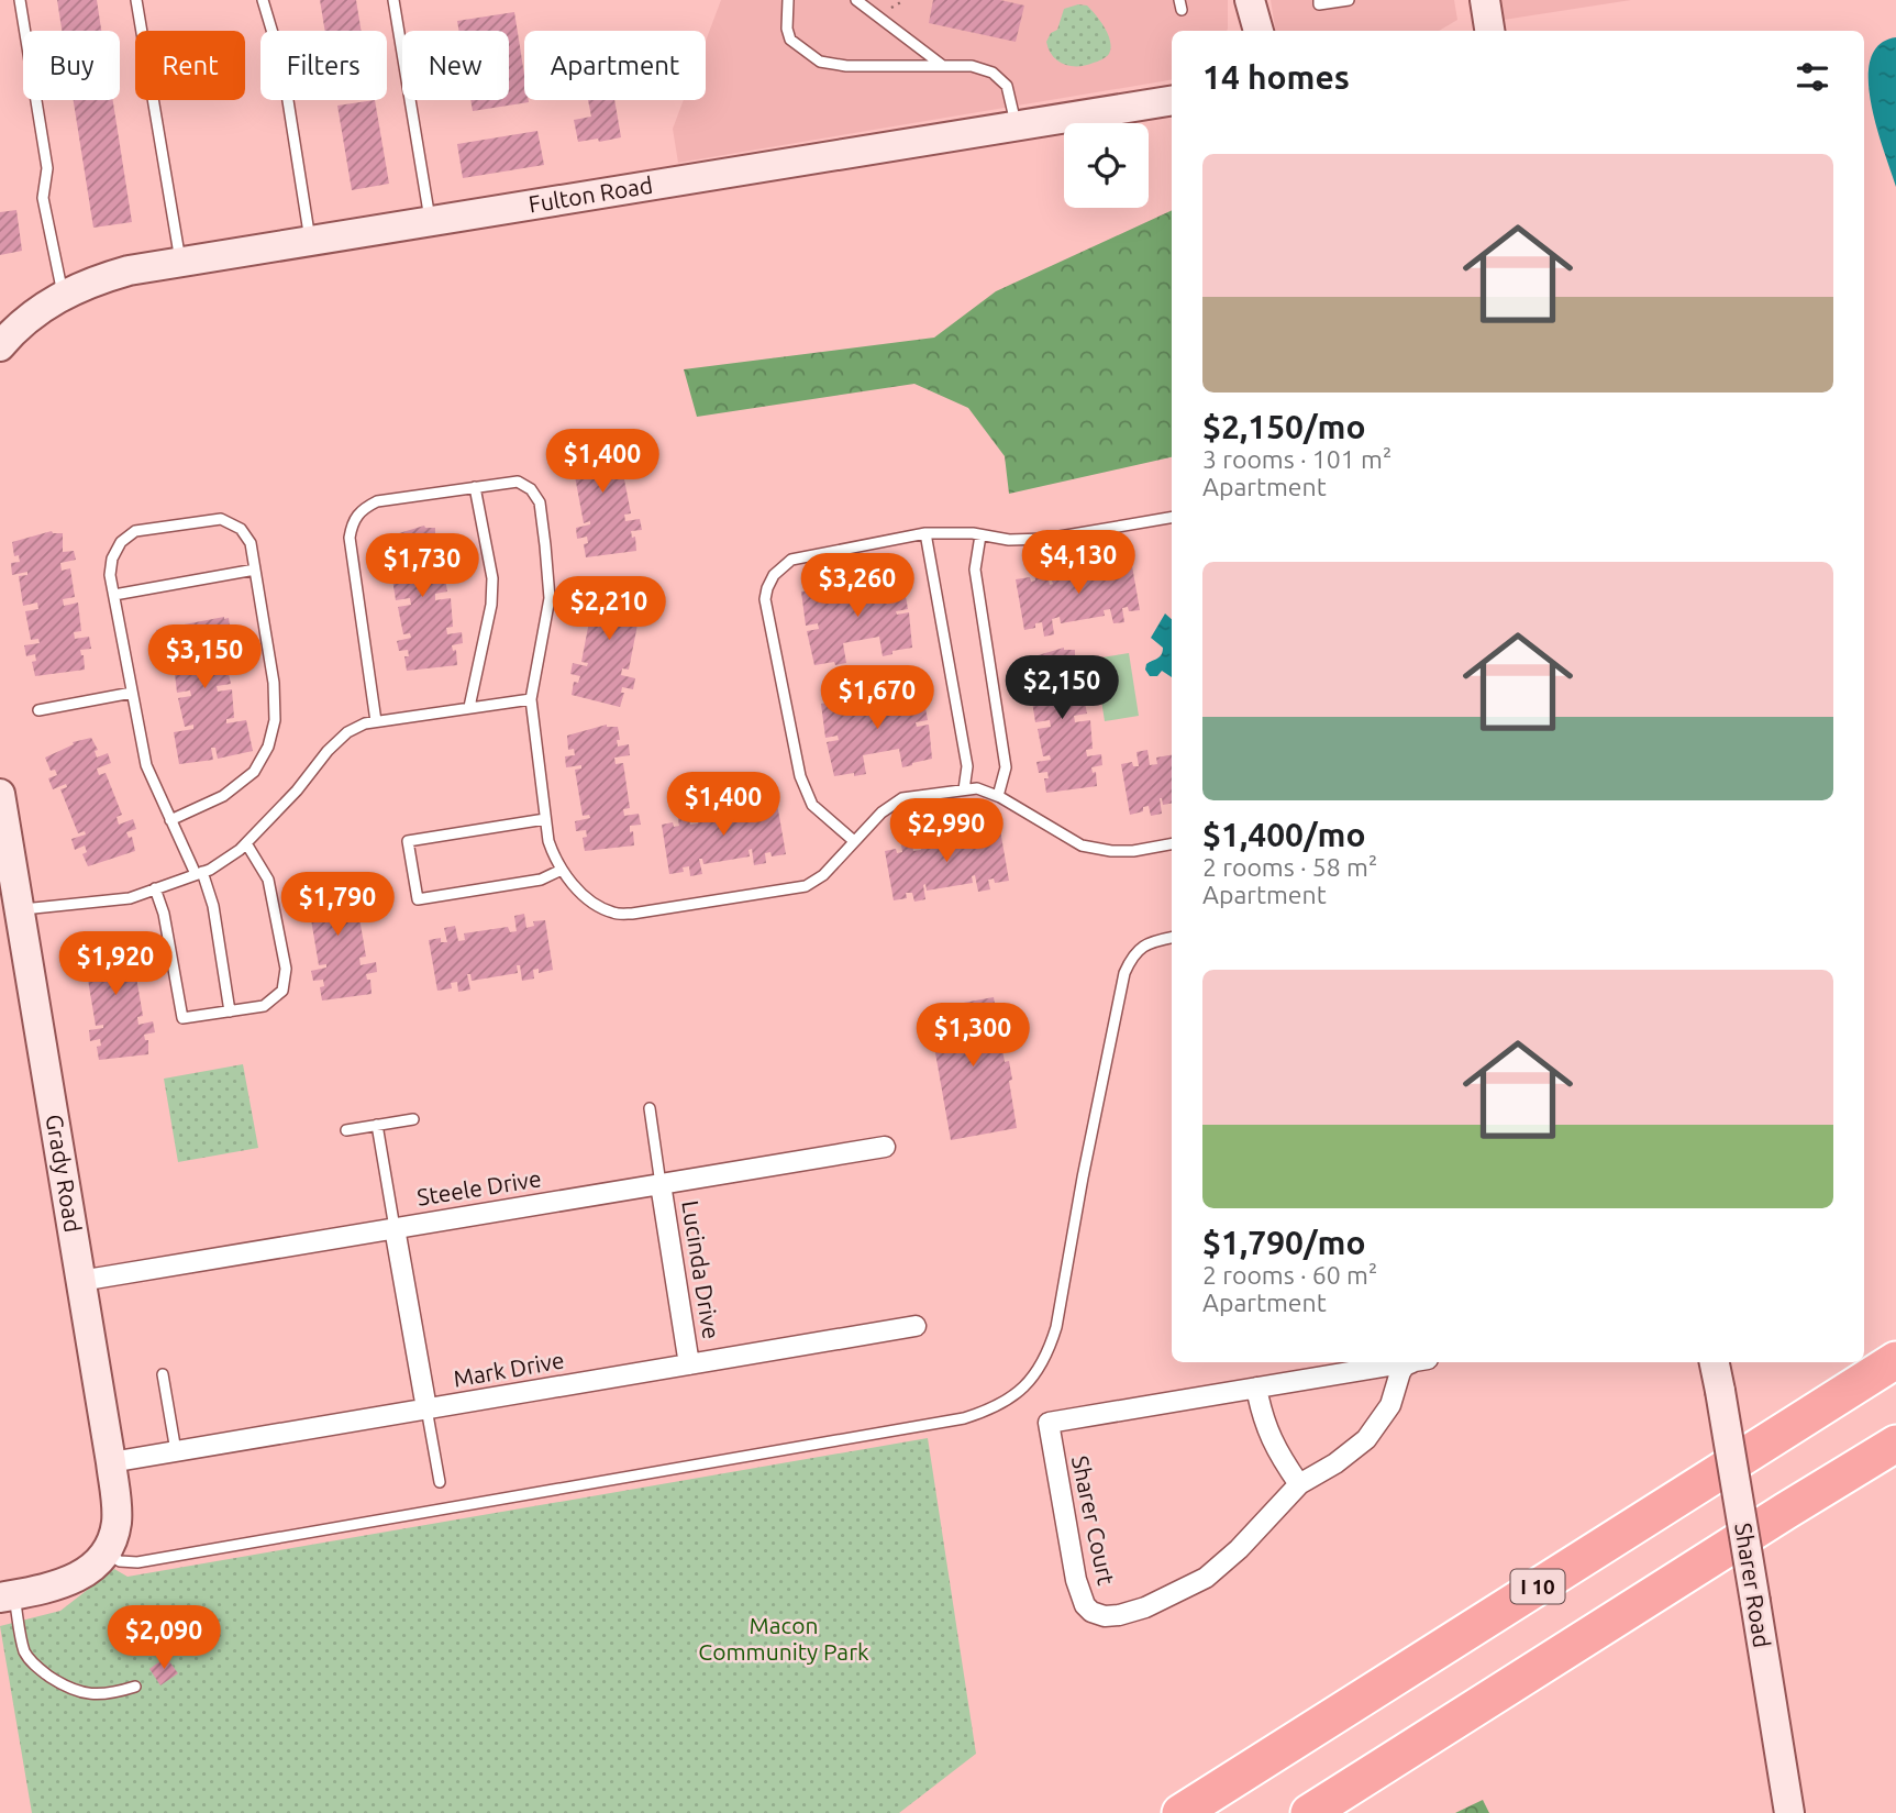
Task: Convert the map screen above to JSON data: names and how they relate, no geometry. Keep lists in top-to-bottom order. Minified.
{"streets":{"highway":["I 10"],"street":["Fulton Road","Grady Road","Steele Drive","Lucinda Drive","Mark Drive","Sharer Court","Sharer Road"]},"crossings":[["Grady Road","Steele Drive"],["Grady Road","Mark Drive"],["Steele Drive","Lucinda Drive"],["Lucinda Drive","Mark Drive"]],"parks":["Macon Community Park"],"page":{"chip":["Buy","Rent","Filters","New","Apartment"],"heading":"14 homes","list":[{"name":"$2,150/mo","note":"3 rooms · 101 m² · Apartment"},{"name":"$1,400/mo","note":"2 rooms · 58 m² · Apartment"},{"name":"$1,790/mo","note":"2 rooms · 60 m² · Apartment"}],"price":["$1,400","$4,130","$1,730","$3,260","$2,210","$3,150","$2,150","$1,670","$1,400","$2,990","$1,790","$1,920","$1,300","$2,090"]}}
